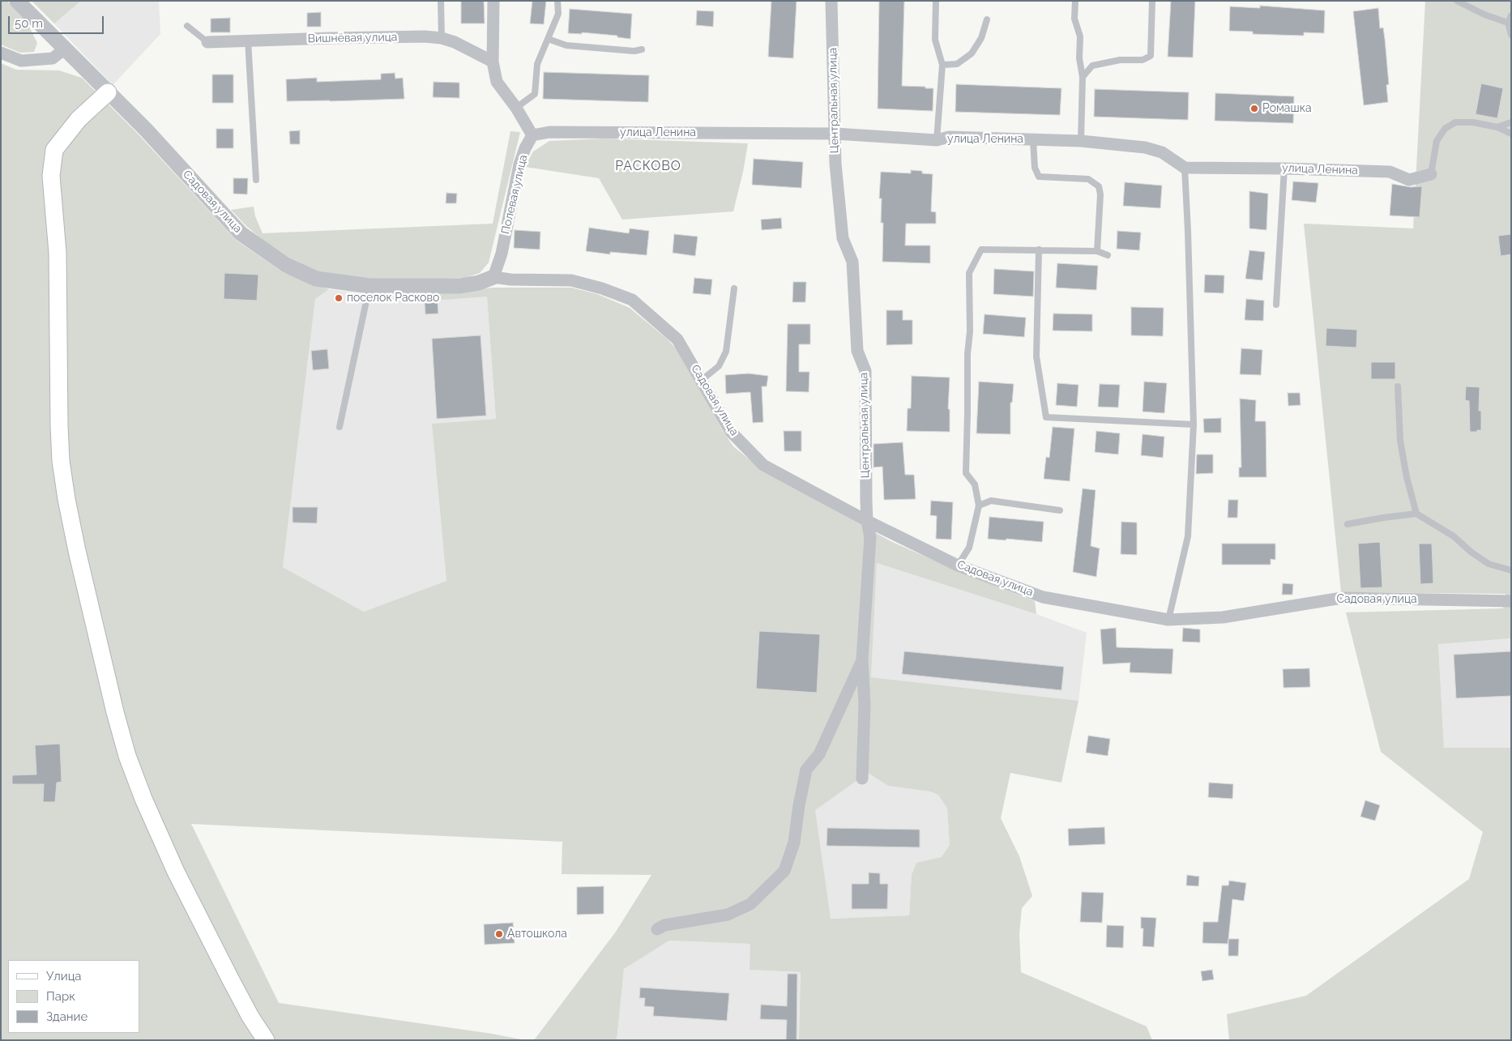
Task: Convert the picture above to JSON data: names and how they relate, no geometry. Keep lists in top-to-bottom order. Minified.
{"streets":{"street":["Вишнёвая улица","Центральная улица","улица Ленина","Полевая улица","Садовая улица"]},"crossings":[["Центральная улица","улица Ленина"],["Центральная улица","Садовая улица"],["улица Ленина","Полевая улица"],["Полевая улица","Садовая улица"]],"districts":["РАСКОВО"],"places":["Ромашка","поселок Расково","Автошкола"],"legend":["Улица","Парк","Здание"],"scale_bar":"50 m"}
